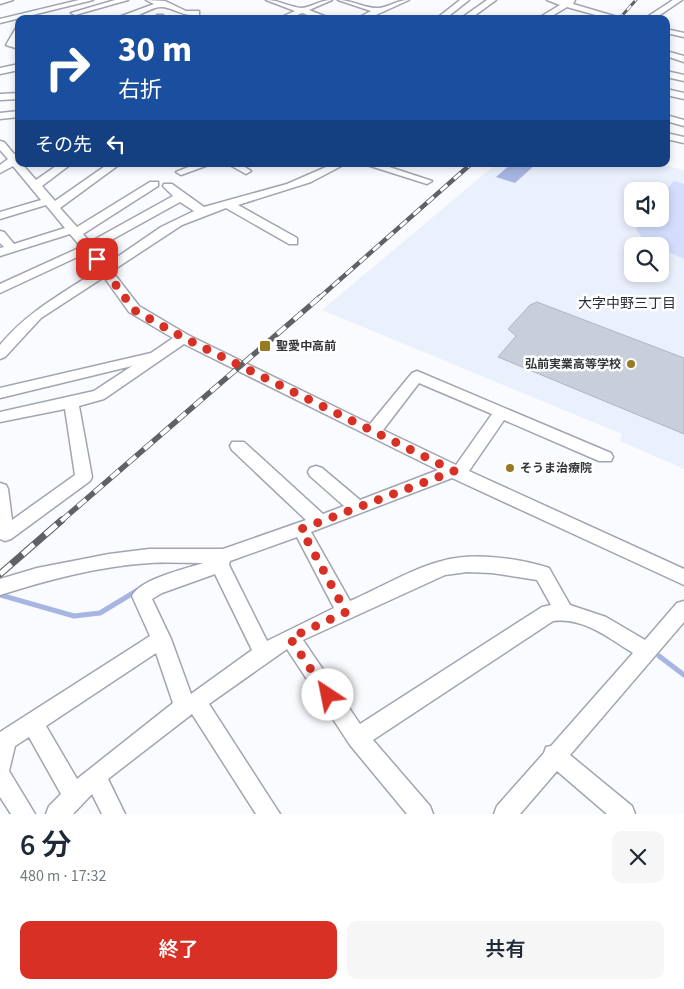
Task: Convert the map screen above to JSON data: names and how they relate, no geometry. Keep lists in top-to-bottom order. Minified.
{"districts":["大字中野三丁目"],"places":{"transit":["聖愛中高前"],"other":["弘前実業高等学校","そうま治療院"]},"page":{"turn":["30 m","右折"],"then":"その先","heading":["6 分","480 m · 17:32"],"buttons":["終了","共有"]}}
